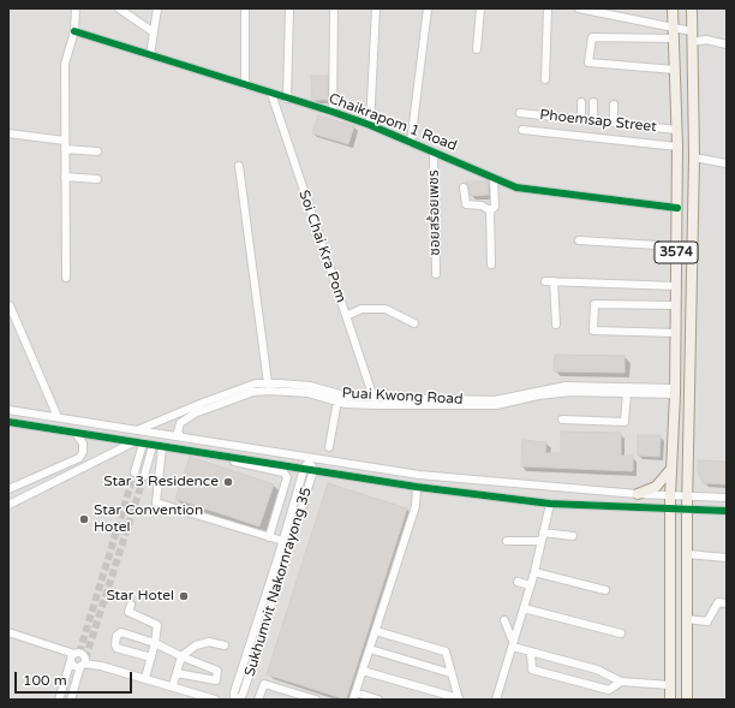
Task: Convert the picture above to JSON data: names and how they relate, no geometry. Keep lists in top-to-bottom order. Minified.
{"streets":{"main road":["3574"],"street":["Phoemsap Street","Chaikrapom 1 Road","ซอยสร้อยเพชร","Soi Chai Kra Pom","Puai Kwong Road","Sukhumvit Nakornrayong 35"]},"crossings":[["Phoemsap Street","3574"],["Chaikrapom 1 Road","ซอยสร้อยเพชร"],["Chaikrapom 1 Road","Soi Chai Kra Pom"],["Chaikrapom 1 Road","3574"],["Soi Chai Kra Pom","Puai Kwong Road"],["3574","Puai Kwong Road"]],"places":["Star 3 Residence","Star Convention Hotel","Star Hotel"],"scale_bar":"100 m"}
